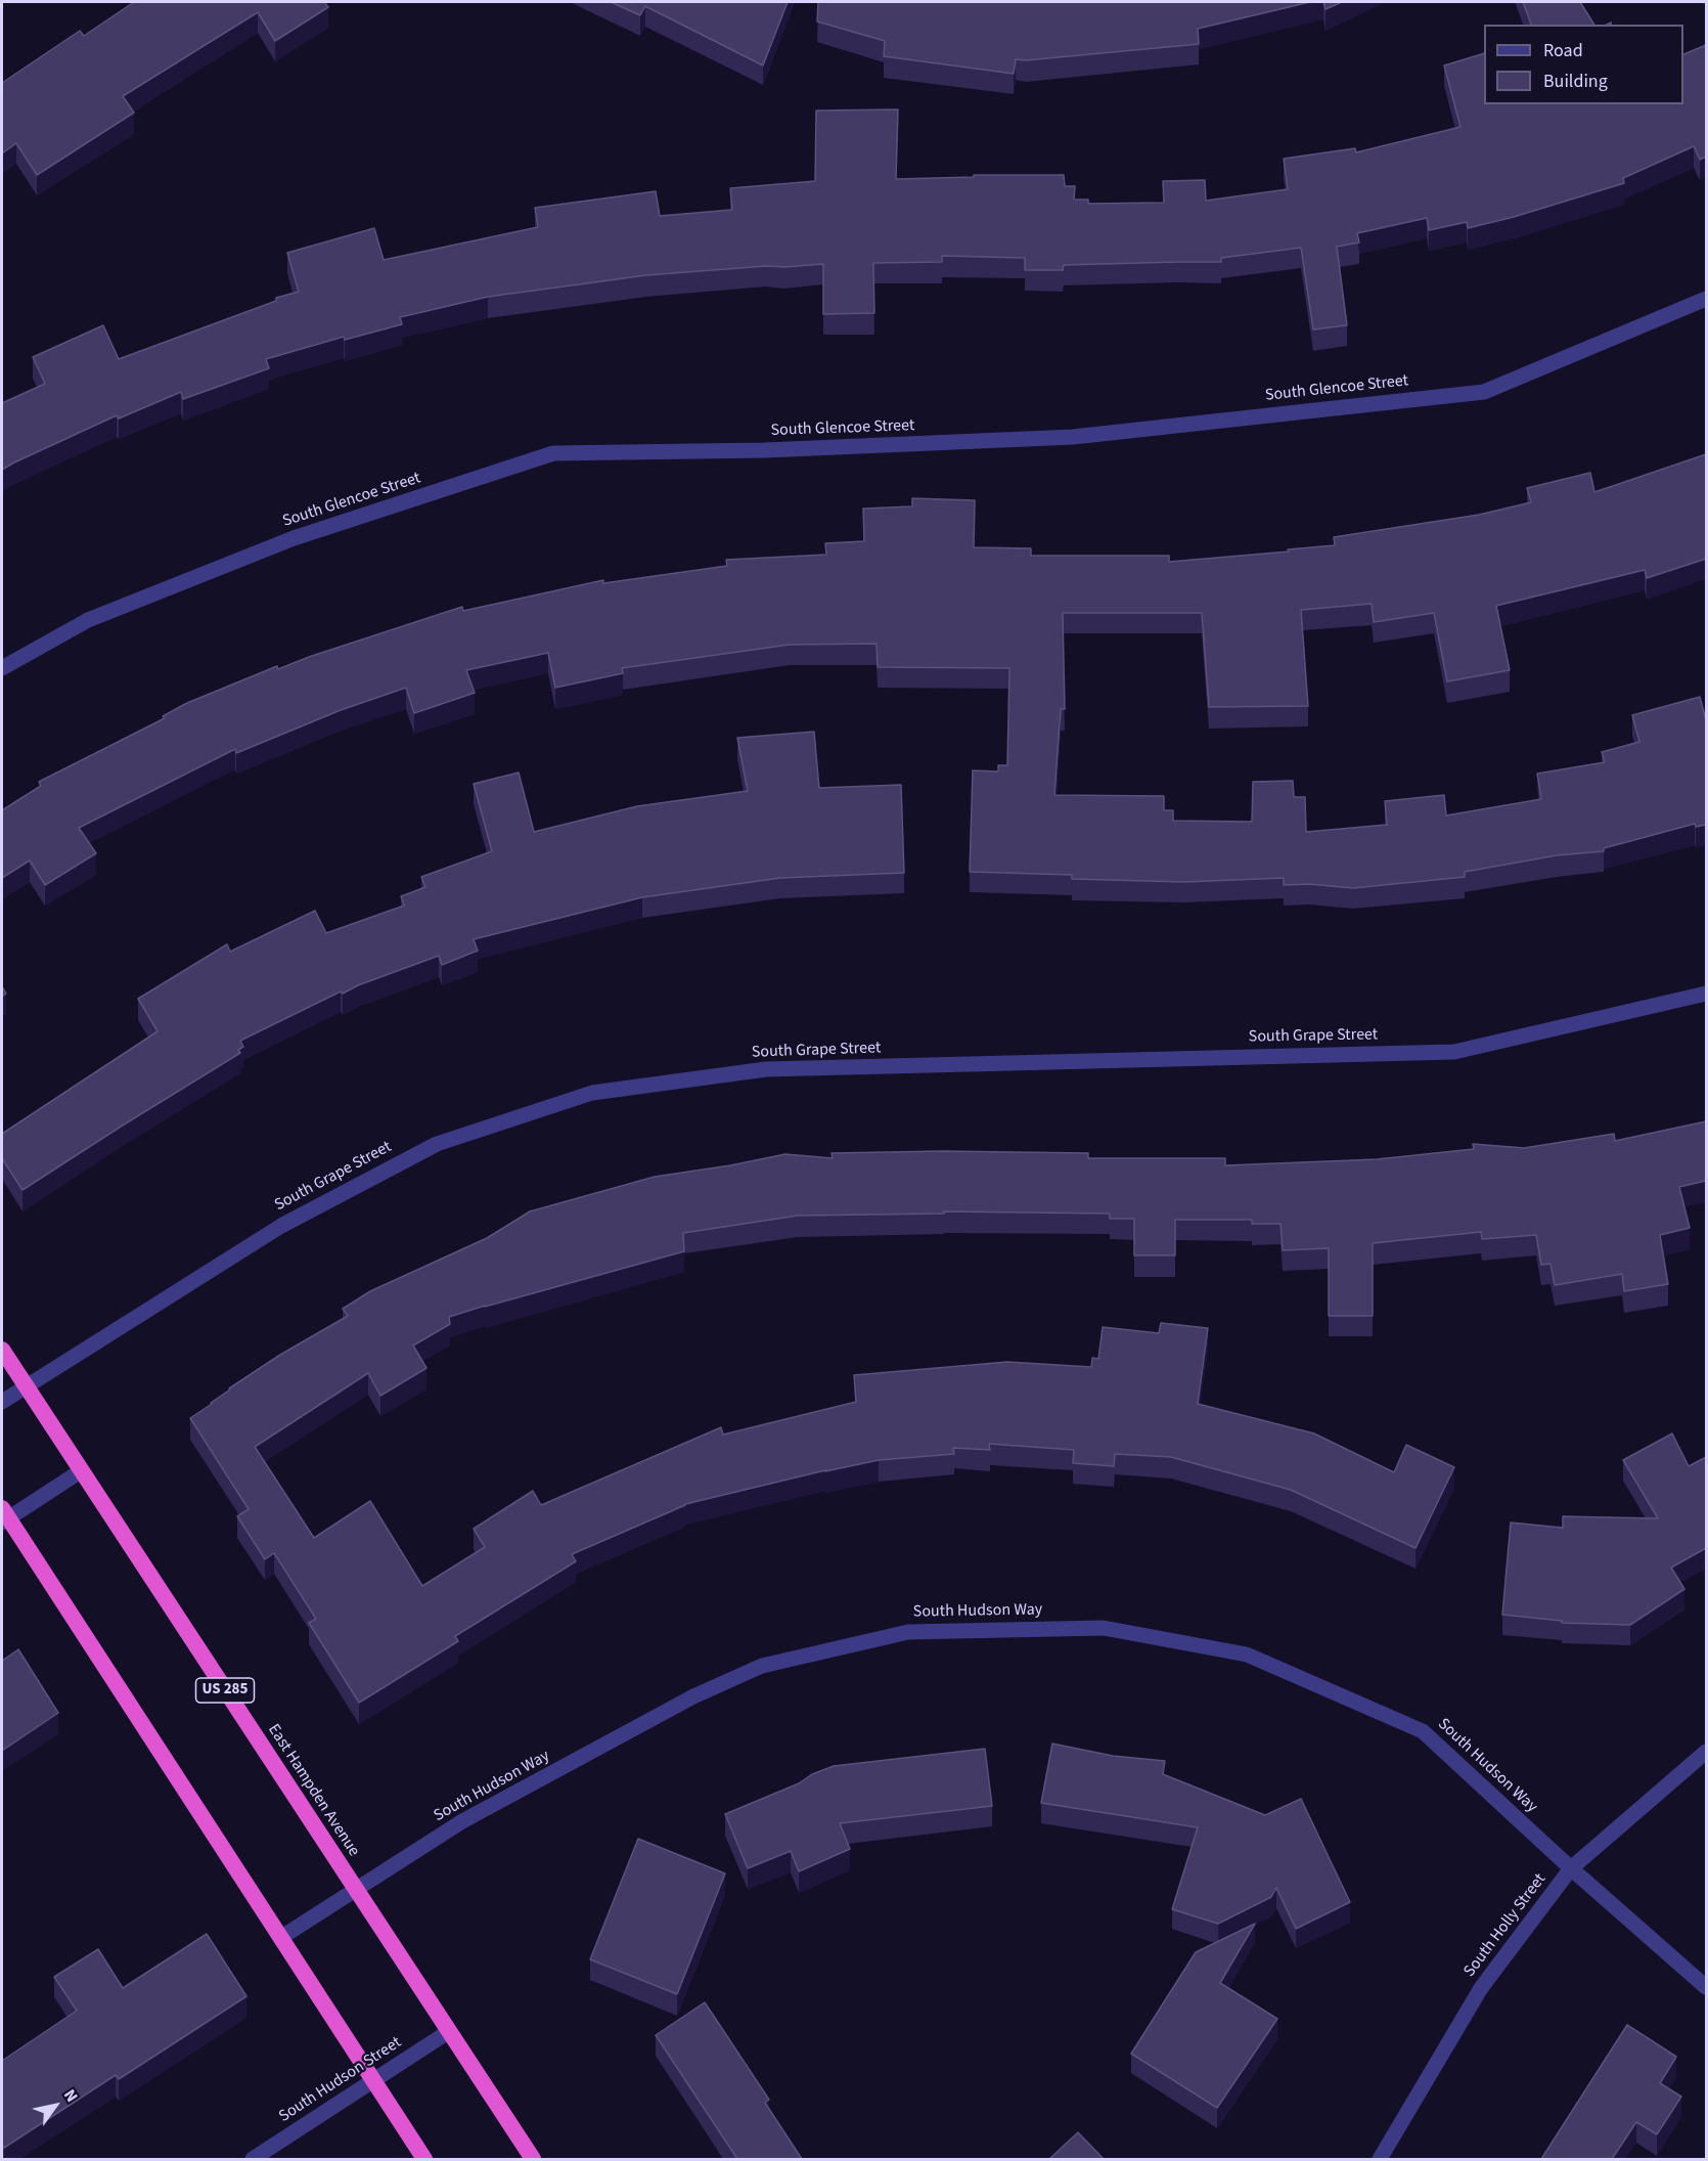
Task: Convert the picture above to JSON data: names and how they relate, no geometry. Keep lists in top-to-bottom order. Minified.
{"streets":{"highway":["US 285","East Hampden Avenue"],"street":["South Glencoe Street","South Grape Street","South Hudson Way","South Holly Street","South Hudson Street"]},"crossings":[["South Grape Street","East Hampden Avenue"],["South Hudson Way","East Hampden Avenue"],["South Hudson Way","South Holly Street"],["East Hampden Avenue","South Hudson Street"]],"legend":["Road","Building"],"north":"top right"}
